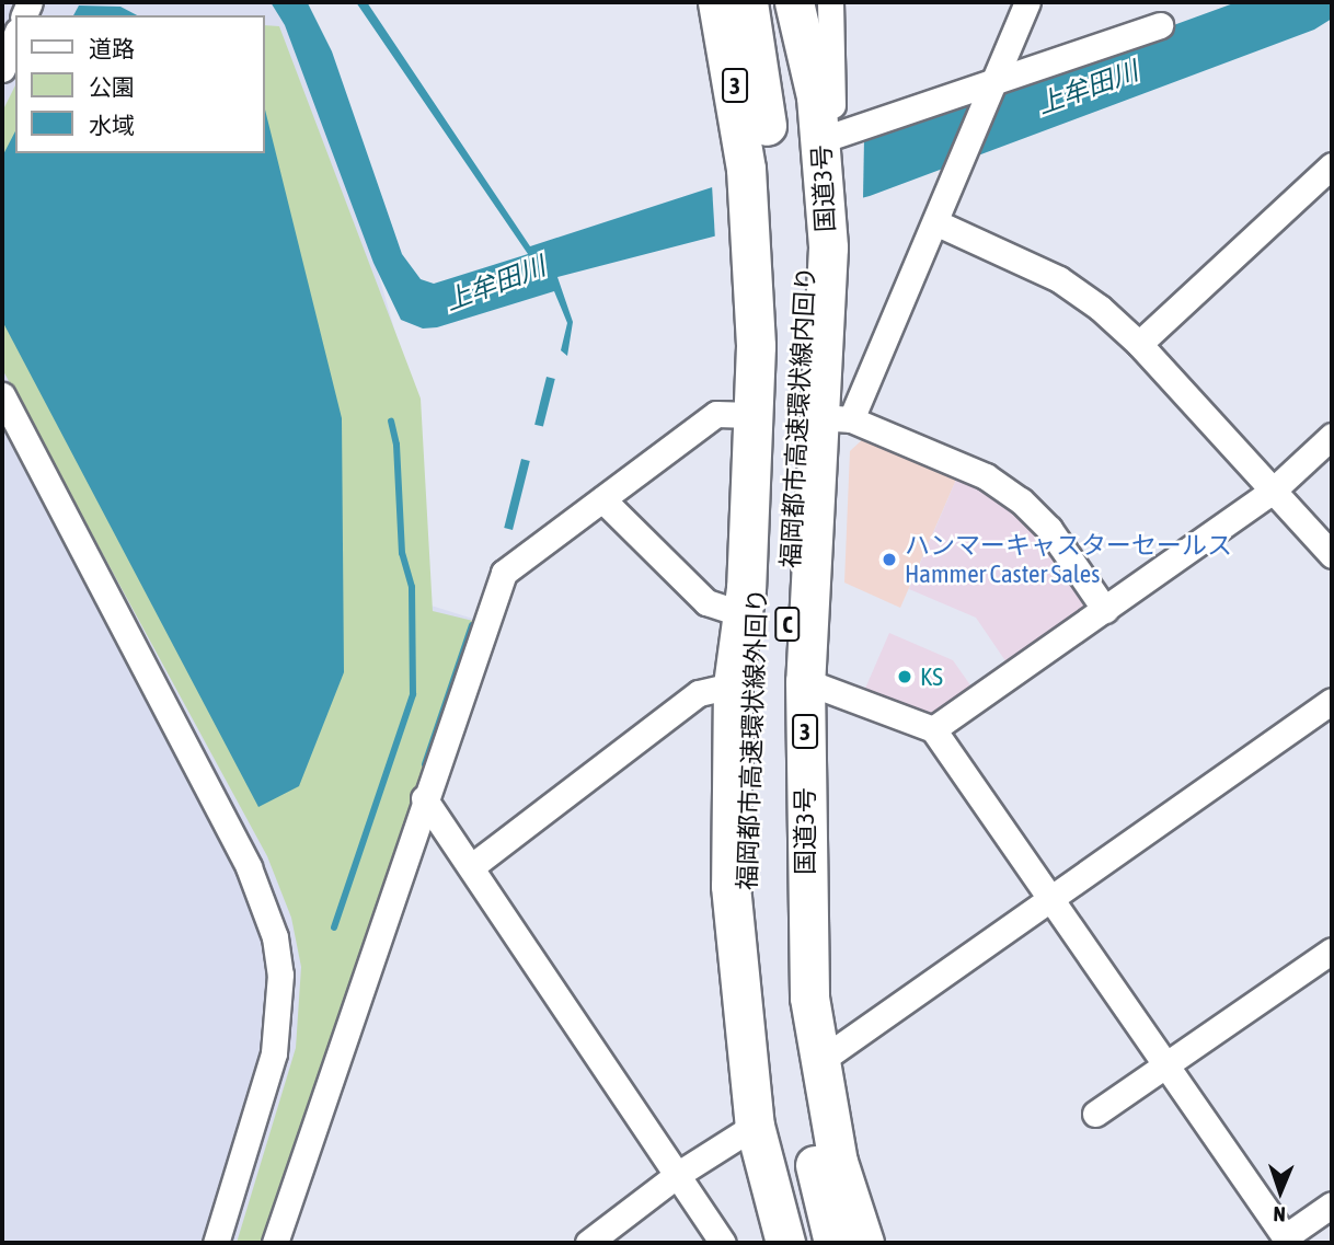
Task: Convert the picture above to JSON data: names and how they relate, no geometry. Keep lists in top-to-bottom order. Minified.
{"streets":{"highway":["3","国道3号","福岡都市高速環状線内回り","C","福岡都市高速環状線外回り"]},"water":["上牟田川"],"places":["ハンマーキャスターセールス Hammer Caster Sales","KS"],"legend":["道路","公園","水域"],"north":"bottom"}
